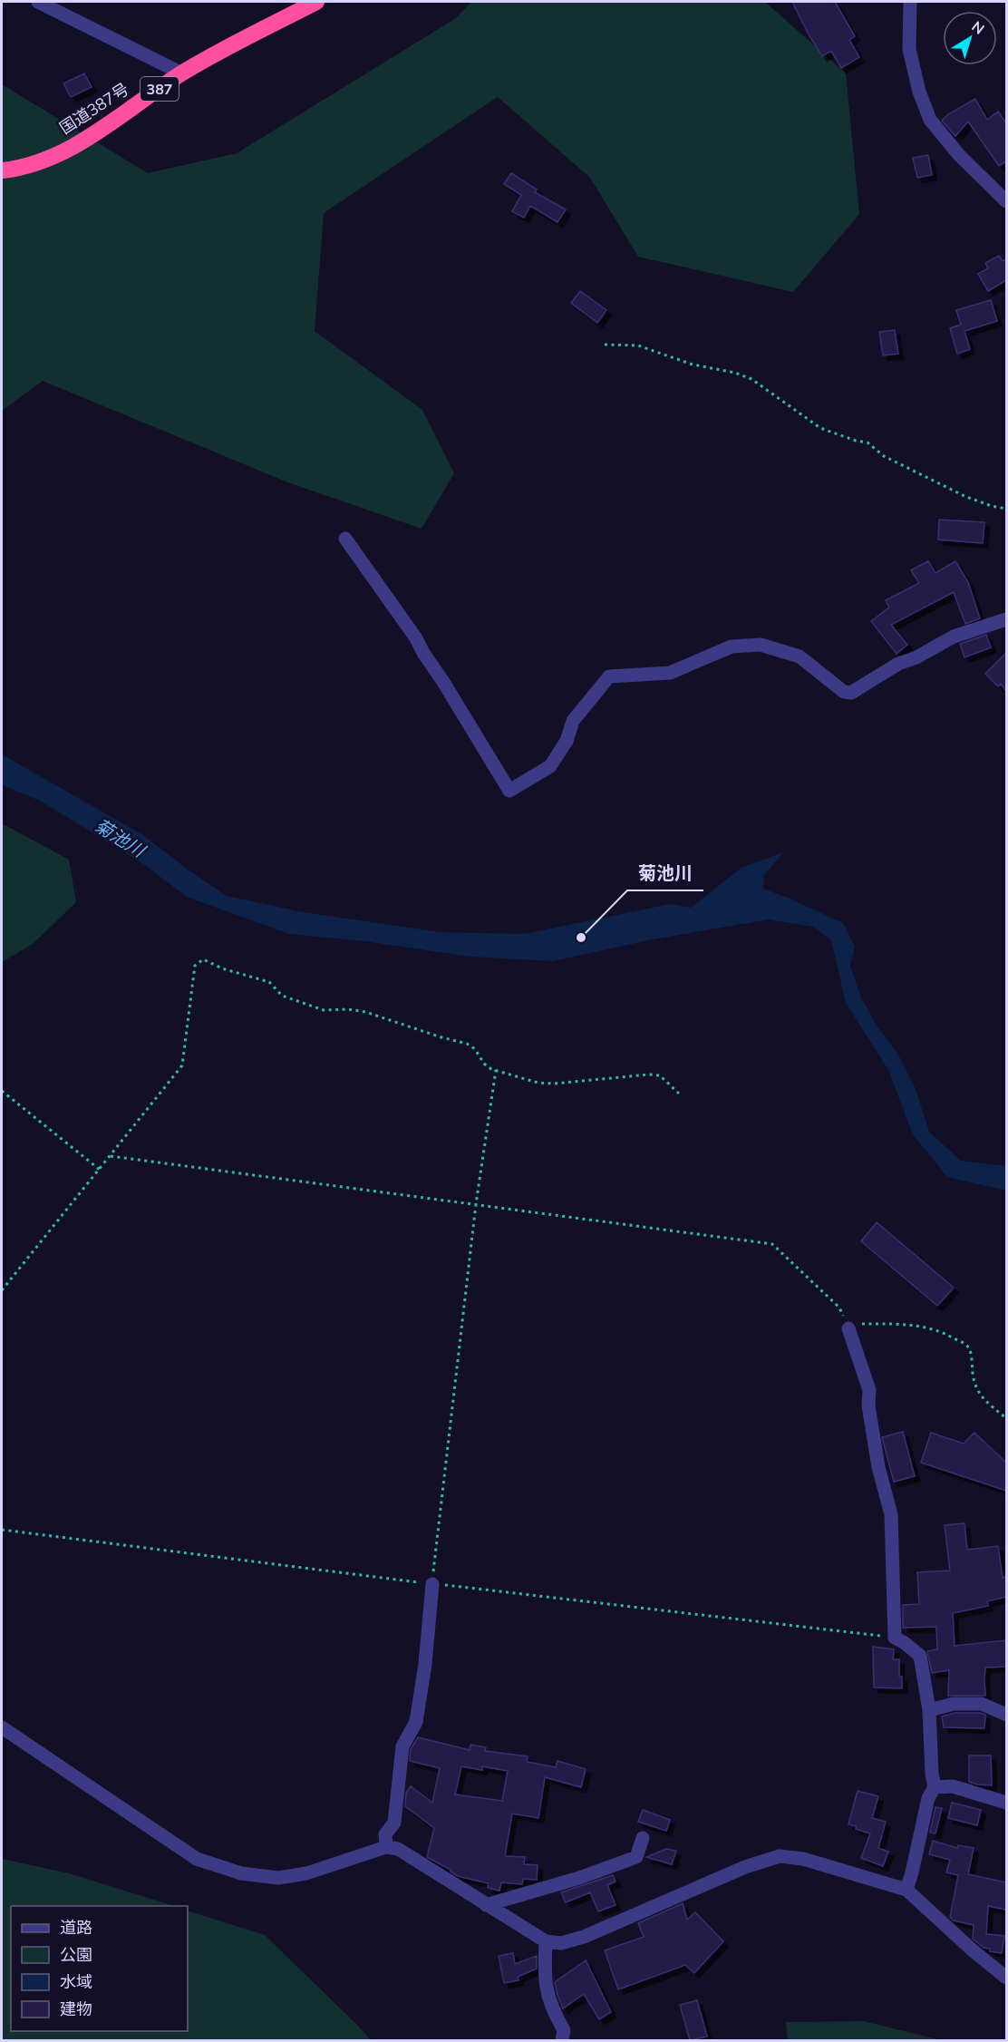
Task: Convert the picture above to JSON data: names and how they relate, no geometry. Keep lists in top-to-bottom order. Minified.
{"streets":{"highway":["387","国道387号"]},"water":["菊池川"],"places":["菊池川"],"legend":["道路","公園","水域","建物"],"north":"top right"}
